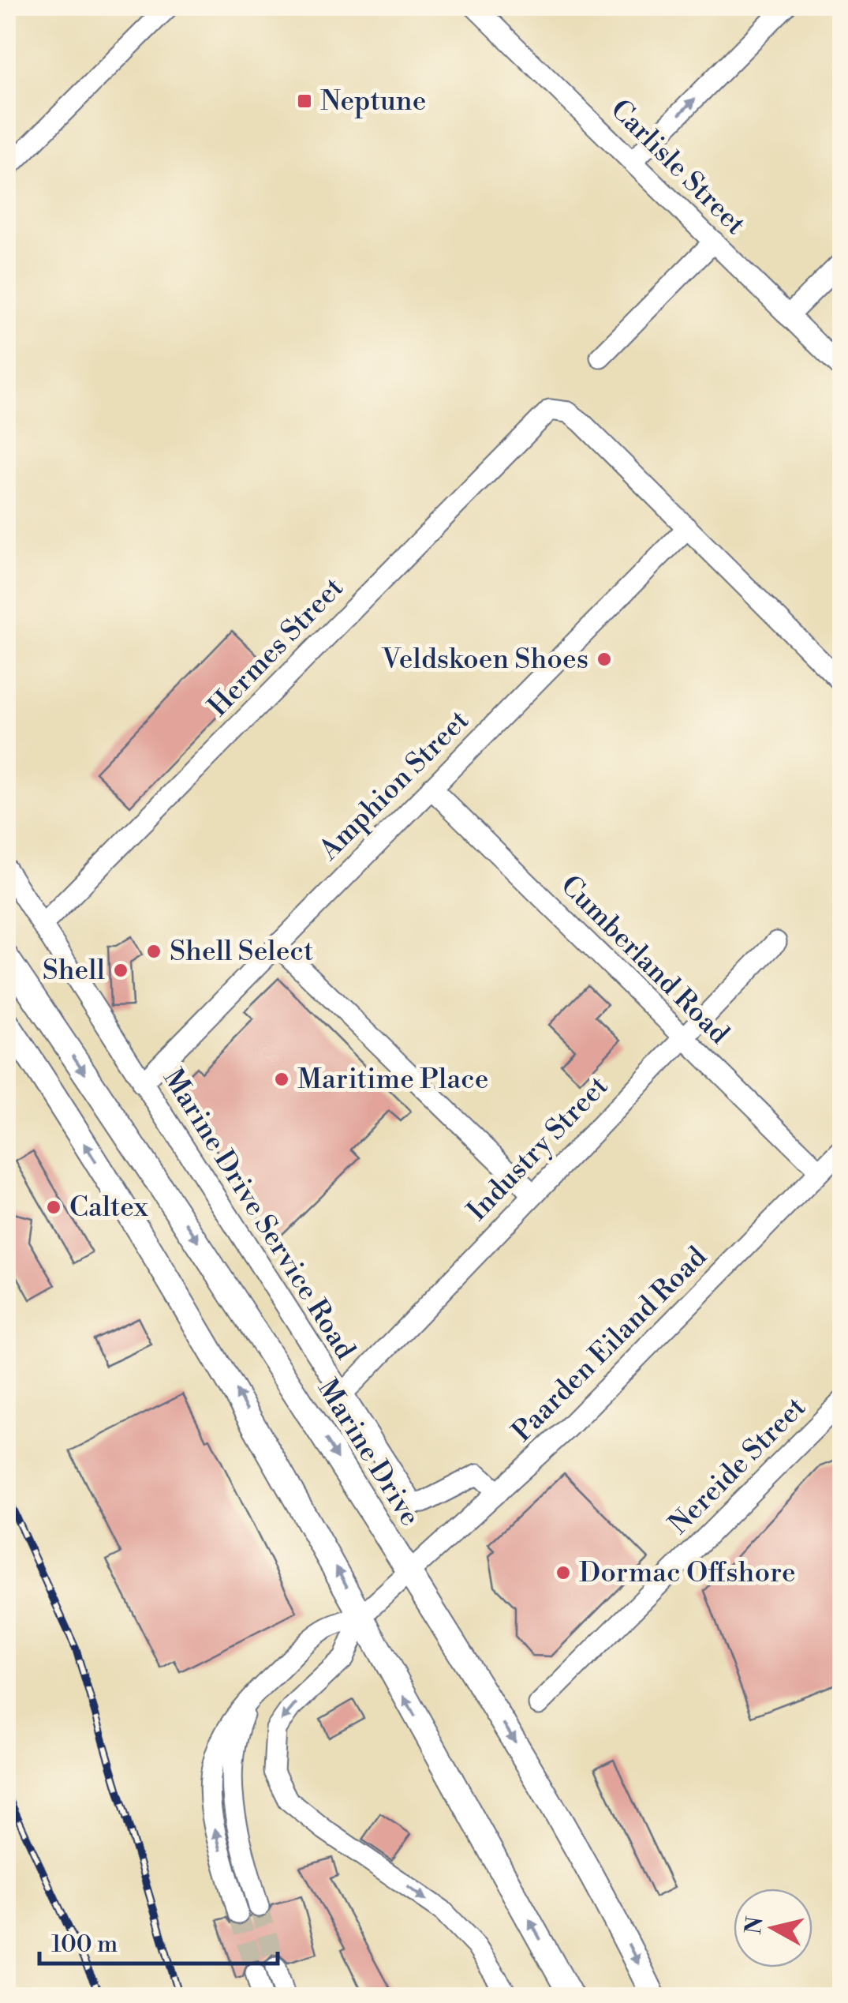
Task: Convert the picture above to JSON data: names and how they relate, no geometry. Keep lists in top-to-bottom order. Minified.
{"streets":{"main road":["Marine Drive"],"street":["Carlisle Street","Hermes Street","Amphion Street","Cumberland Road","Industry Street","Marine Drive Service Road","Paarden Eiland Road","Nereide Street"]},"crossings":[["Hermes Street","Amphion Street"],["Hermes Street","Marine Drive Service Road"],["Amphion Street","Cumberland Road"],["Amphion Street","Marine Drive Service Road"],["Cumberland Road","Industry Street"],["Cumberland Road","Paarden Eiland Road"],["Industry Street","Marine Drive Service Road"],["Marine Drive Service Road","Paarden Eiland Road"],["Paarden Eiland Road","Marine Drive"]],"places":{"transit":["Neptune"],"other":["Veldskoen Shoes","Shell Select","Shell","Maritime Place","Caltex","Dormac Offshore"]},"scale_bar":"100 m","north":"left"}
